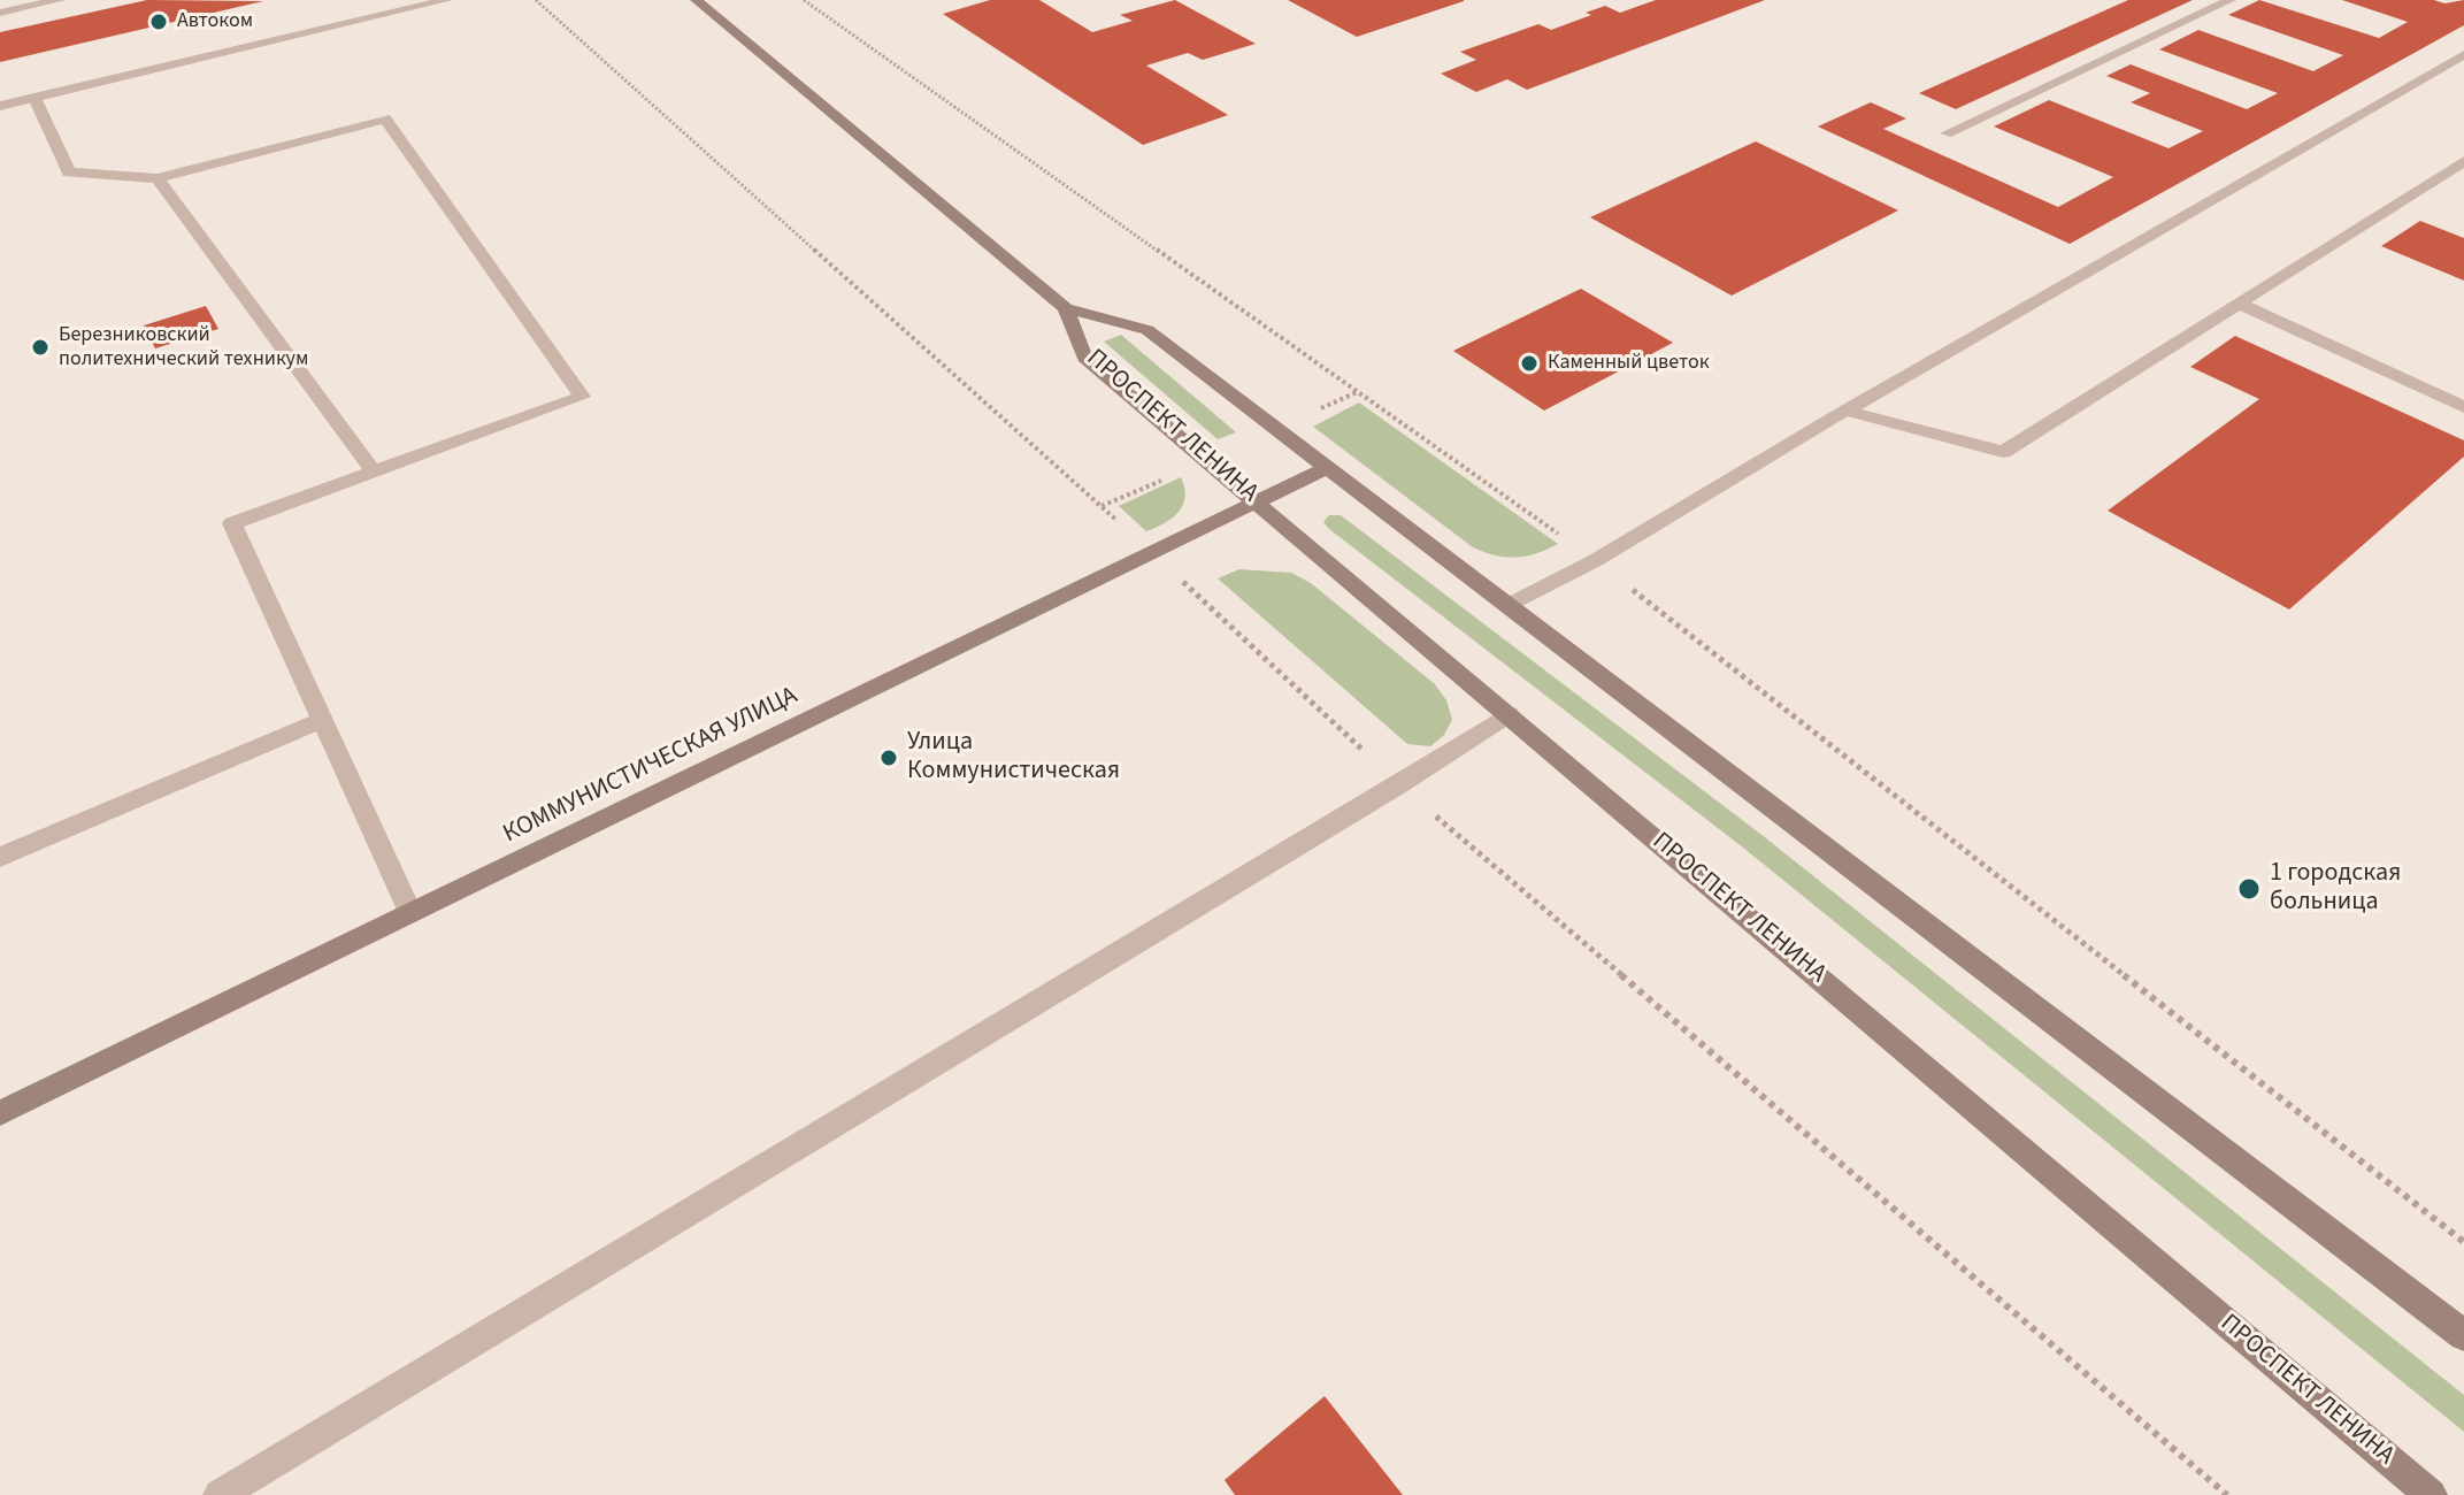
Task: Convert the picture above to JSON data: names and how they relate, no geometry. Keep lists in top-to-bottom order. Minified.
{"streets":{"main road":["ПРОСПЕКТ ЛЕНИНА","КОММУНИСТИЧЕСКАЯ УЛИЦА"]},"crossings":[["ПРОСПЕКТ ЛЕНИНА","КОММУНИСТИЧЕСКАЯ УЛИЦА"]],"places":["Автоком","Березниковский политехнический техникум","Каменный цветок","Улица Коммунистическая","1 городская больница"]}
